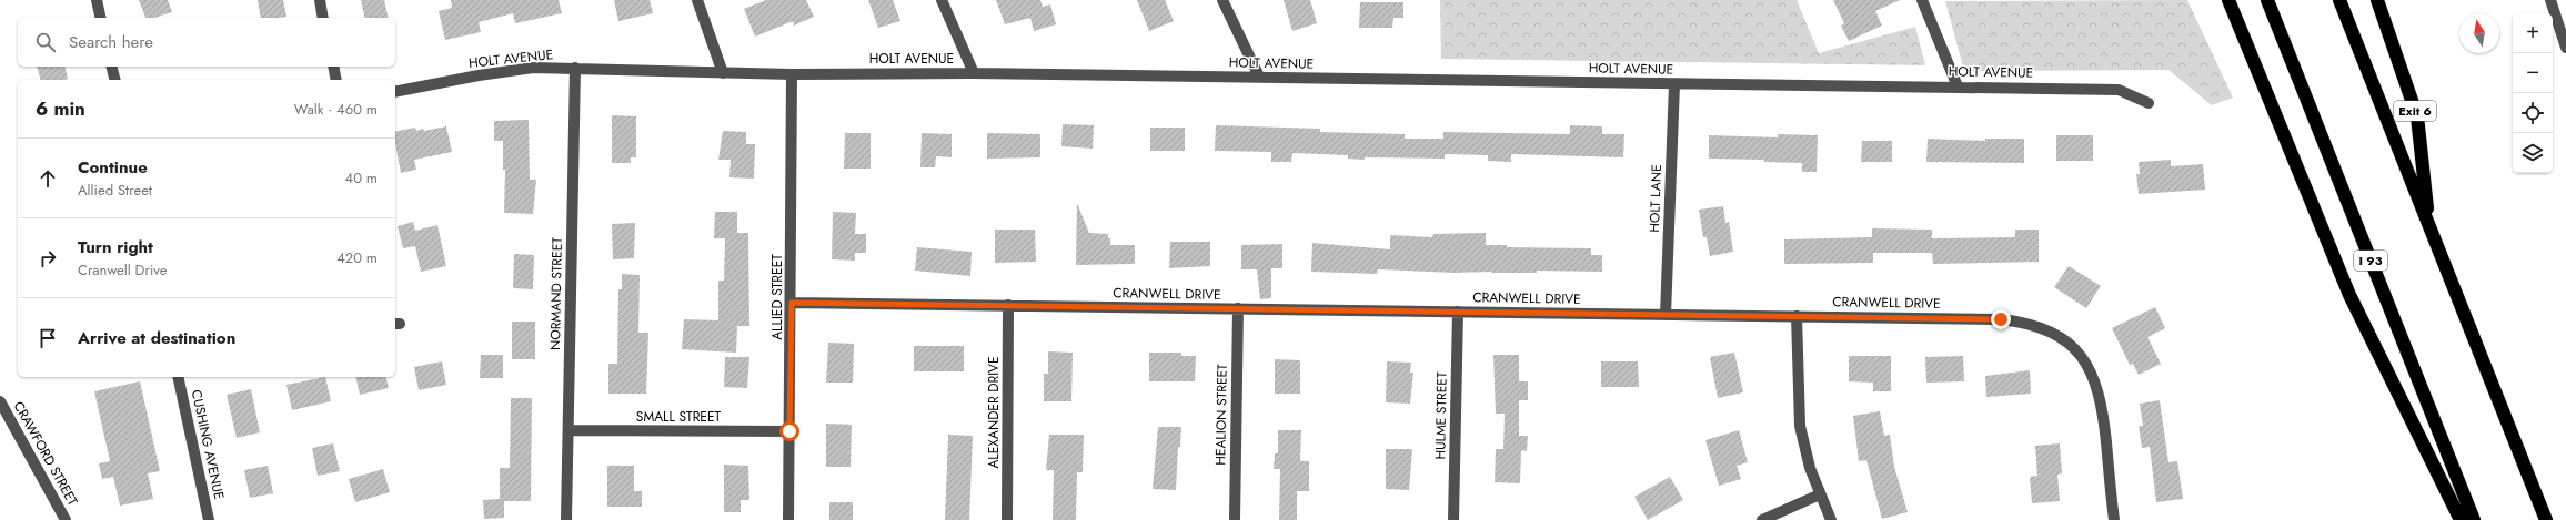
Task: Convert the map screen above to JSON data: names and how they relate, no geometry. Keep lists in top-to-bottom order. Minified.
{"streets":{"highway":["Exit 6","I 93"],"street":["HOLT AVENUE","HOLT LANE","NORMAND STREET","CRANWELL DRIVE","ALLIED STREET","ALEXANDER DRIVE","HEALION STREET","HULME STREET","SMALL STREET","CUSHING AVENUE","CRAWFORD STREET"]},"crossings":[["HOLT AVENUE","HOLT LANE"],["HOLT AVENUE","NORMAND STREET"],["HOLT AVENUE","ALLIED STREET"],["HOLT LANE","CRANWELL DRIVE"],["NORMAND STREET","SMALL STREET"],["CRANWELL DRIVE","ALLIED STREET"],["CRANWELL DRIVE","ALEXANDER DRIVE"],["CRANWELL DRIVE","HEALION STREET"],["CRANWELL DRIVE","HULME STREET"],["ALLIED STREET","SMALL STREET"]],"north":"top","page":{"map_buttons":["+","−"],"search":"Search here","heading":["6 min","Walk · 460 m"],"list":[["Continue","Allied Street","40 m"],["Turn right","Cranwell Drive","420 m"],"Arrive at destination"]}}
